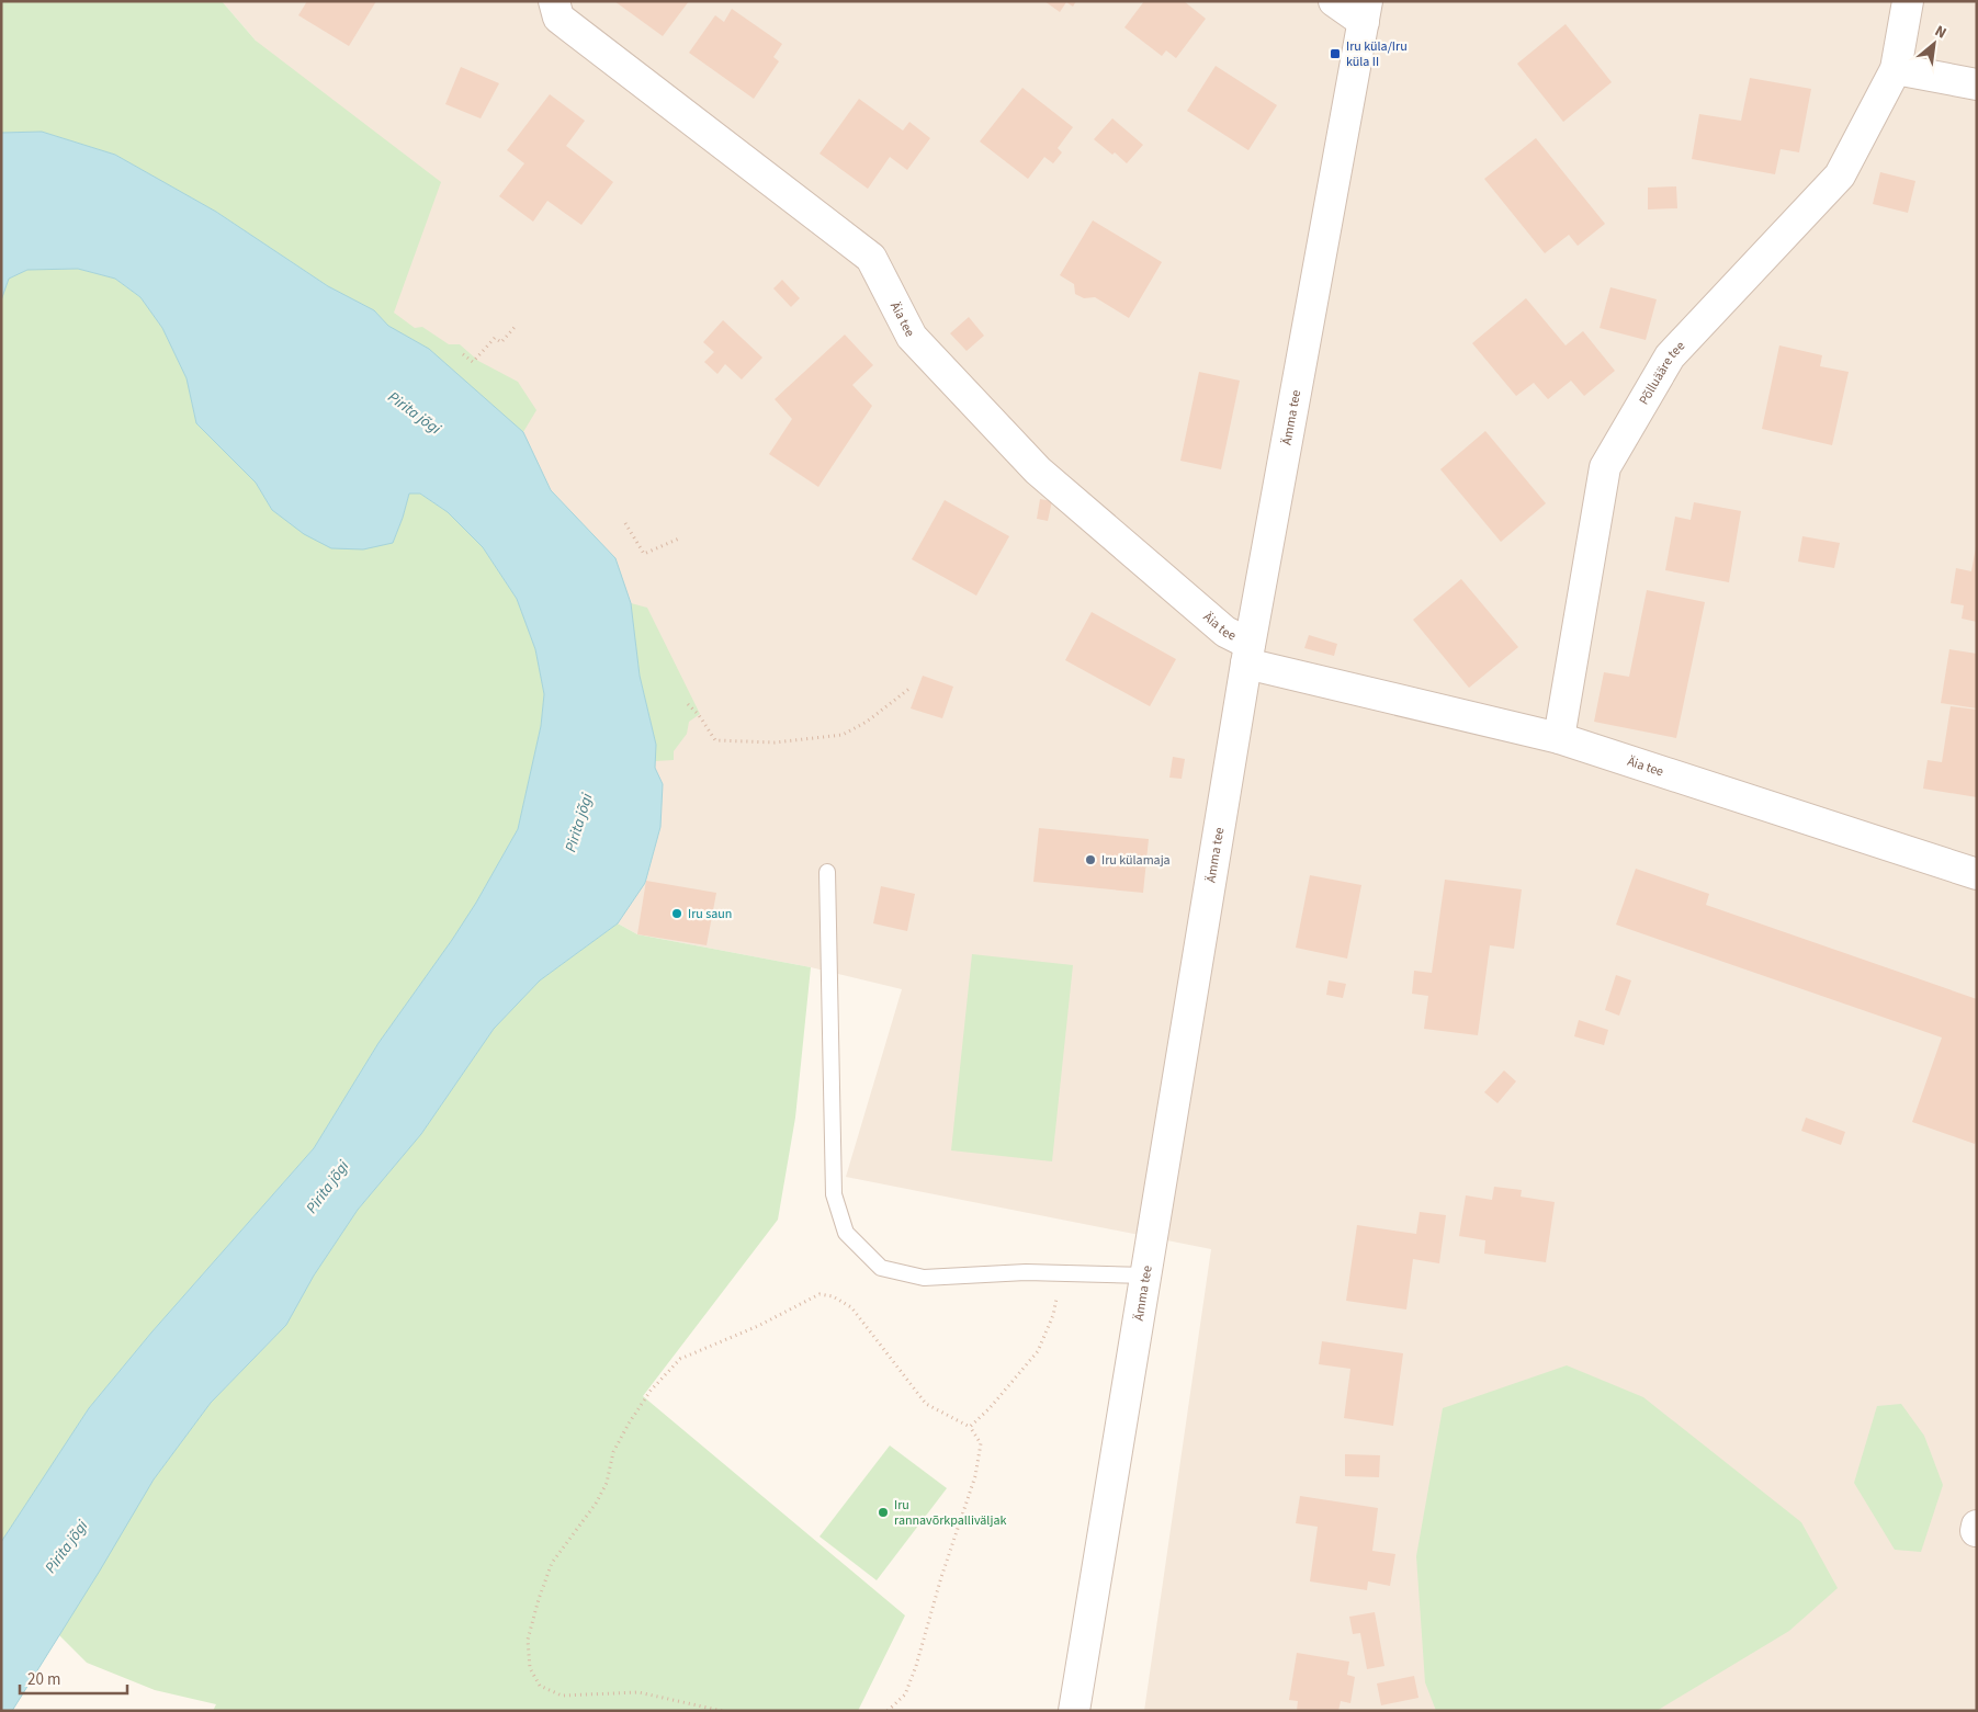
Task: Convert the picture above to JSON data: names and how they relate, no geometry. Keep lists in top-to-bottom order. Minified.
{"streets":{"street":["Äia tee","Põlluääre tee","Ämma tee"]},"crossings":[["Äia tee","Põlluääre tee"],["Äia tee","Ämma tee"]],"water":["Pirita jõgi"],"places":{"transit":["Iru küla/Iru küla II"],"other":["Iru külamaja","Iru saun","Iru rannavõrkpalliväljak"]},"scale_bar":"20 m","north":"top right"}
